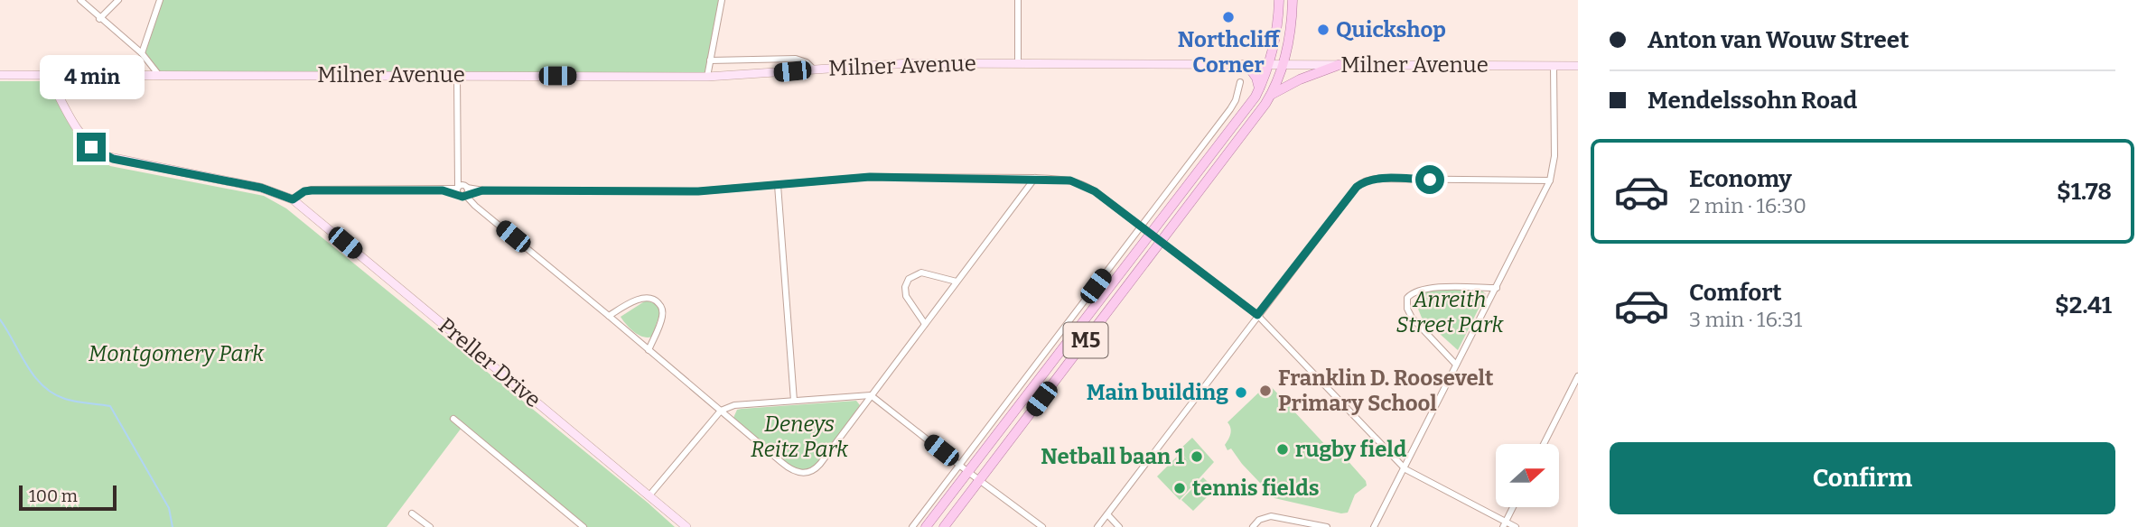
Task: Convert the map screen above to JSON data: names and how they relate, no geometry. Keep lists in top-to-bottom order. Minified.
{"streets":{"main road":["Milner Avenue","M5","Preller Drive"]},"crossings":[["Milner Avenue","M5"],["Milner Avenue","Preller Drive"]],"parks":["Anreith Street Park","Montgomery Park","Deneys Reitz Park"],"places":["Northcliff Corner","Quickshop","Franklin D. Roosevelt Primary School","Main building","rugby field","Netball baan 1","tennis fields"],"scale_bar":"100 m","north":"right","page":{"banner":["Anton van Wouw Street","Mendelssohn Road"],"bubble":"4 min","list":[{"name":"Economy","note":"2 min · 16:30","value":"$1.78"},{"name":"Comfort","note":"3 min · 16:31","value":"$2.41"}],"buttons":"Confirm","scale":"100 m"}}
